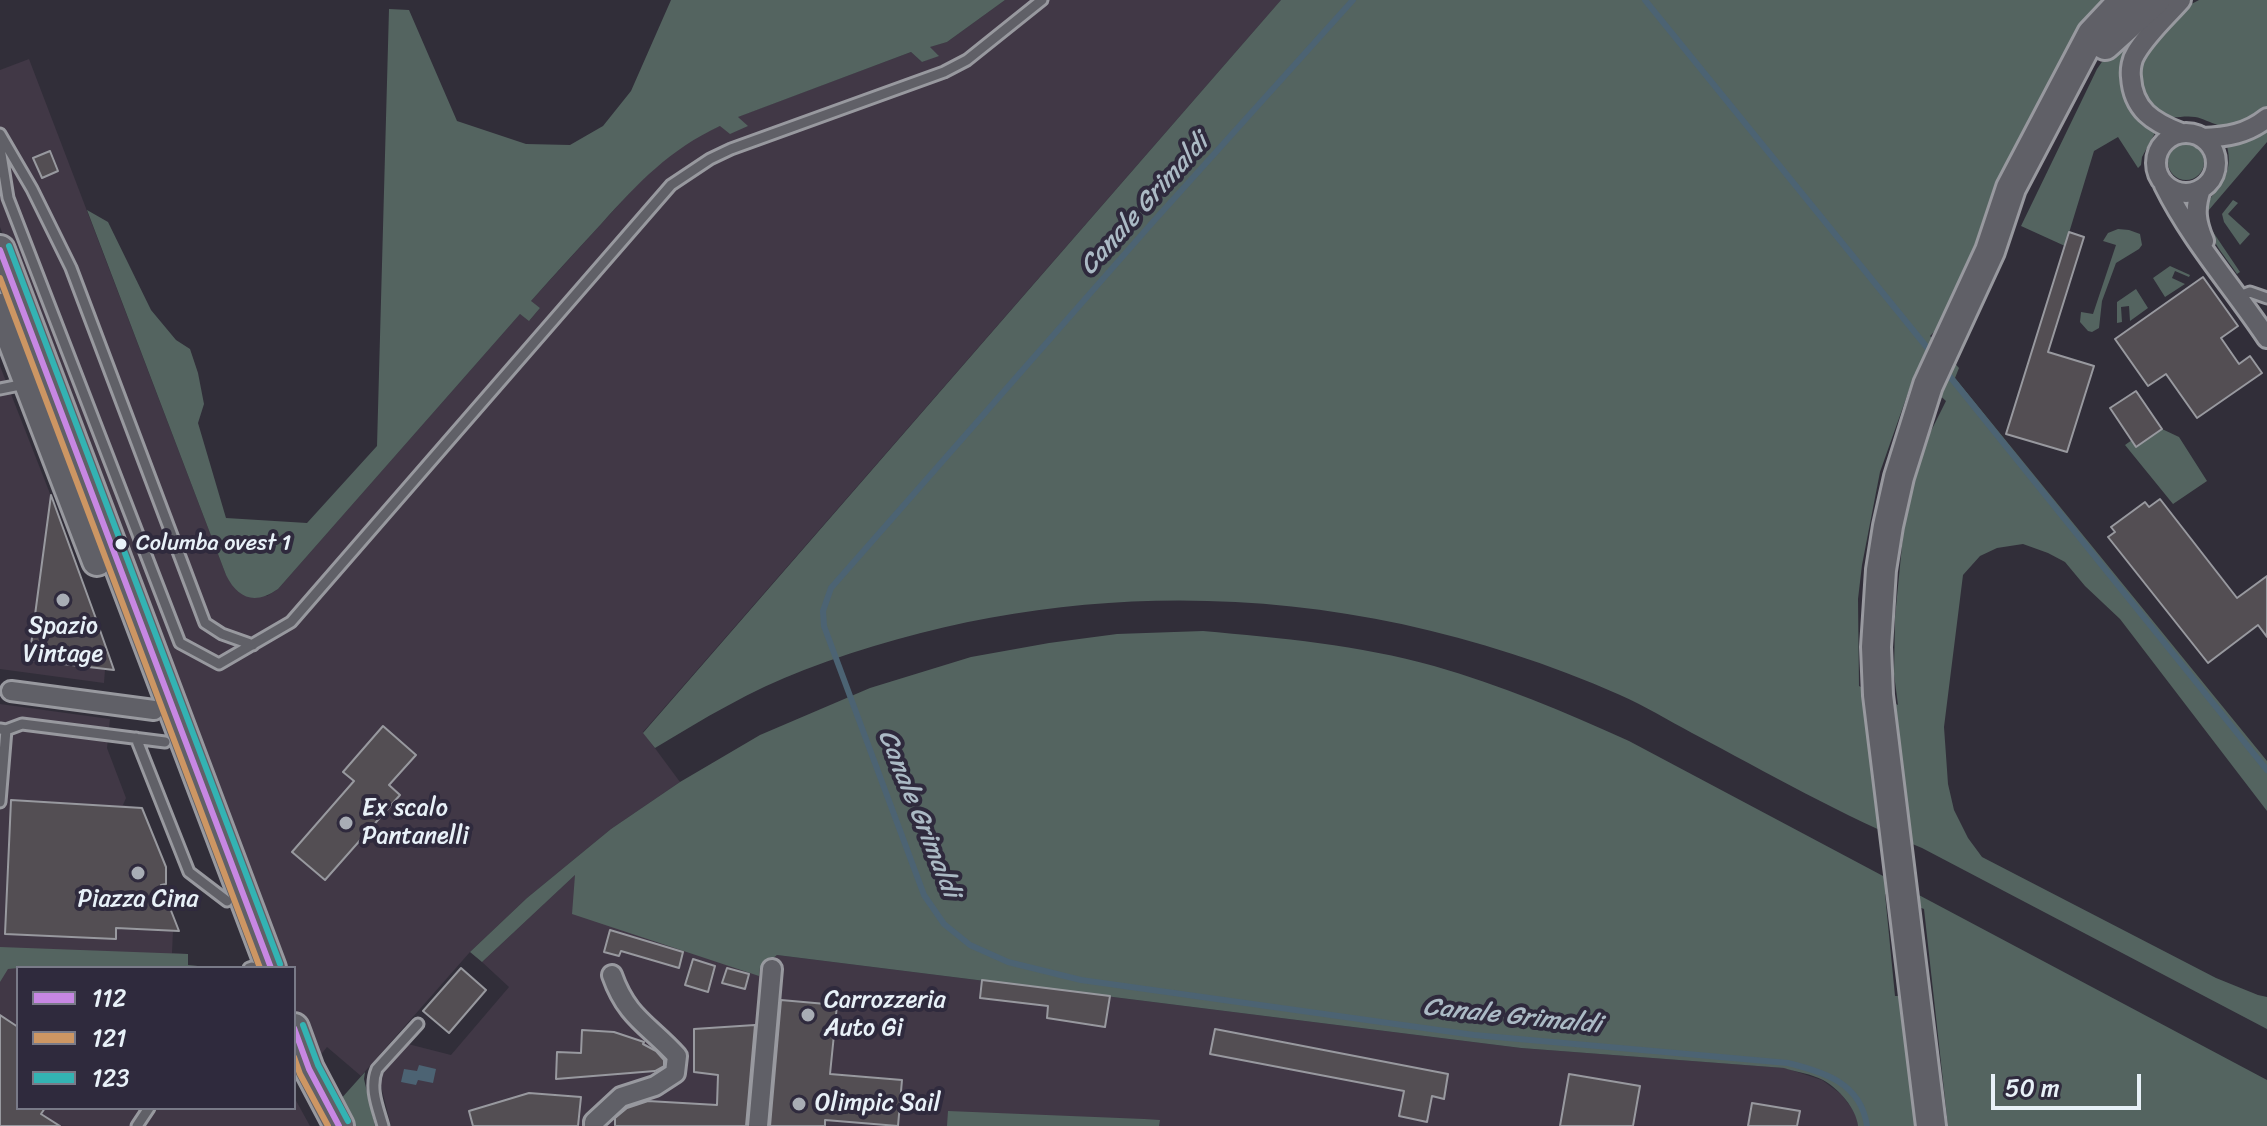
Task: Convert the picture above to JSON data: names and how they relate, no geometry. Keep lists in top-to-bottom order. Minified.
{"water":["Canale Grimaldi"],"places":["Columba ovest 1","Spazio Vintage","Ex scalo Pantanelli","Piazza Cina","Carrozzeria Auto Gi","Olimpic Sail"],"lines":["transit line 123","transit line 112","transit line 121"],"legend":["112","121","123"],"scale_bar":"50 m"}
